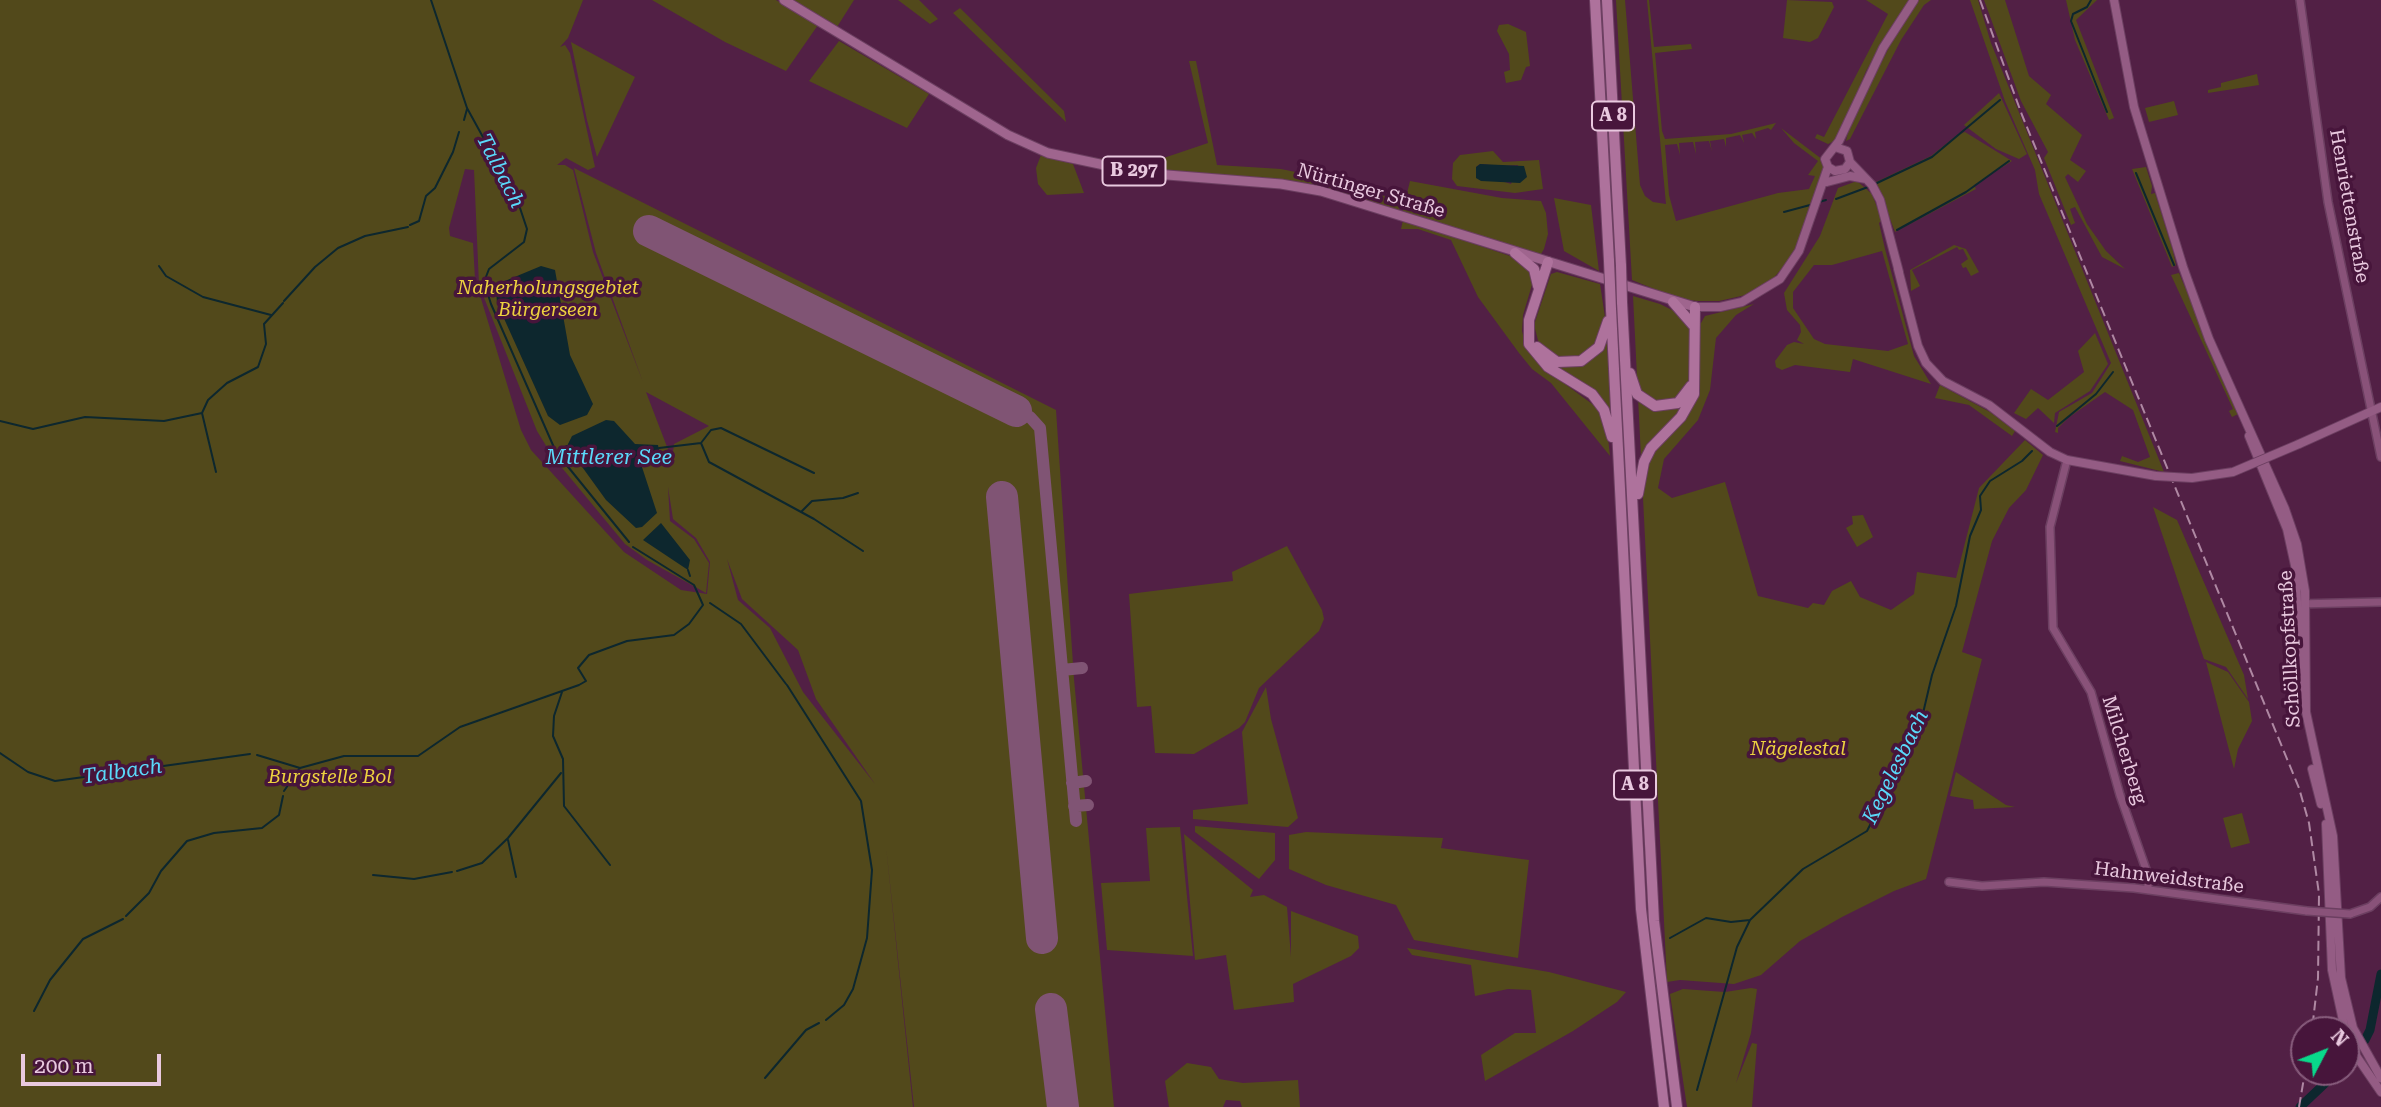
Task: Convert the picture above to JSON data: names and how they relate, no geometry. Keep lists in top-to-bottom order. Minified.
{"streets":{"highway":["A 8"],"main road":["B 297","Nürtinger Straße","Schöllkopfstraße"],"street":["Henriettenstraße","Milcherberg","Hahnweidstraße"]},"crossings":[["Milcherberg","Hahnweidstraße"]],"water":["Talbach","Mittlerer See","Kegelesbach"],"parks":["Naherholungsgebiet Bürgerseen","Nägelestal","Burgstelle Bol"],"scale_bar":"200 m","north":"top right"}
